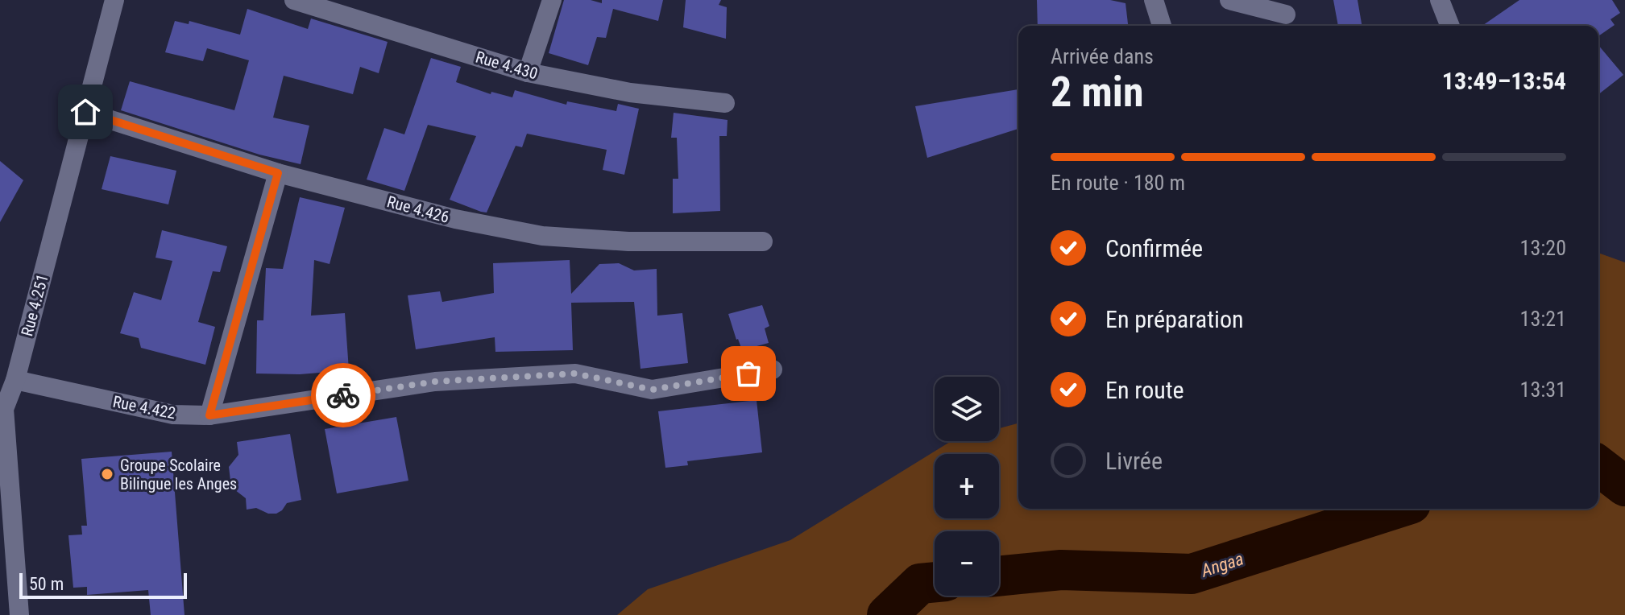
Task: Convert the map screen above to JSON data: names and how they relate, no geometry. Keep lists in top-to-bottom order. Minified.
{"streets":{"street":["Rue 4.430","Rue 4.426","Rue 4.251","Rue 4.422"]},"crossings":[["Rue 4.426","Rue 4.251"],["Rue 4.251","Rue 4.422"]],"water":["Angaa"],"places":["Groupe Scolaire Bilingue les Anges"],"scale_bar":"50 m","page":{"heading":["2 min","Arrivée dans","13:49–13:54"],"bar":"En route · 180 m","list":[["Confirmée","13:20"],["En préparation","13:21"],["En route","13:31"],"Livrée"],"map_buttons":["+","−"],"scale":"50 m"}}
